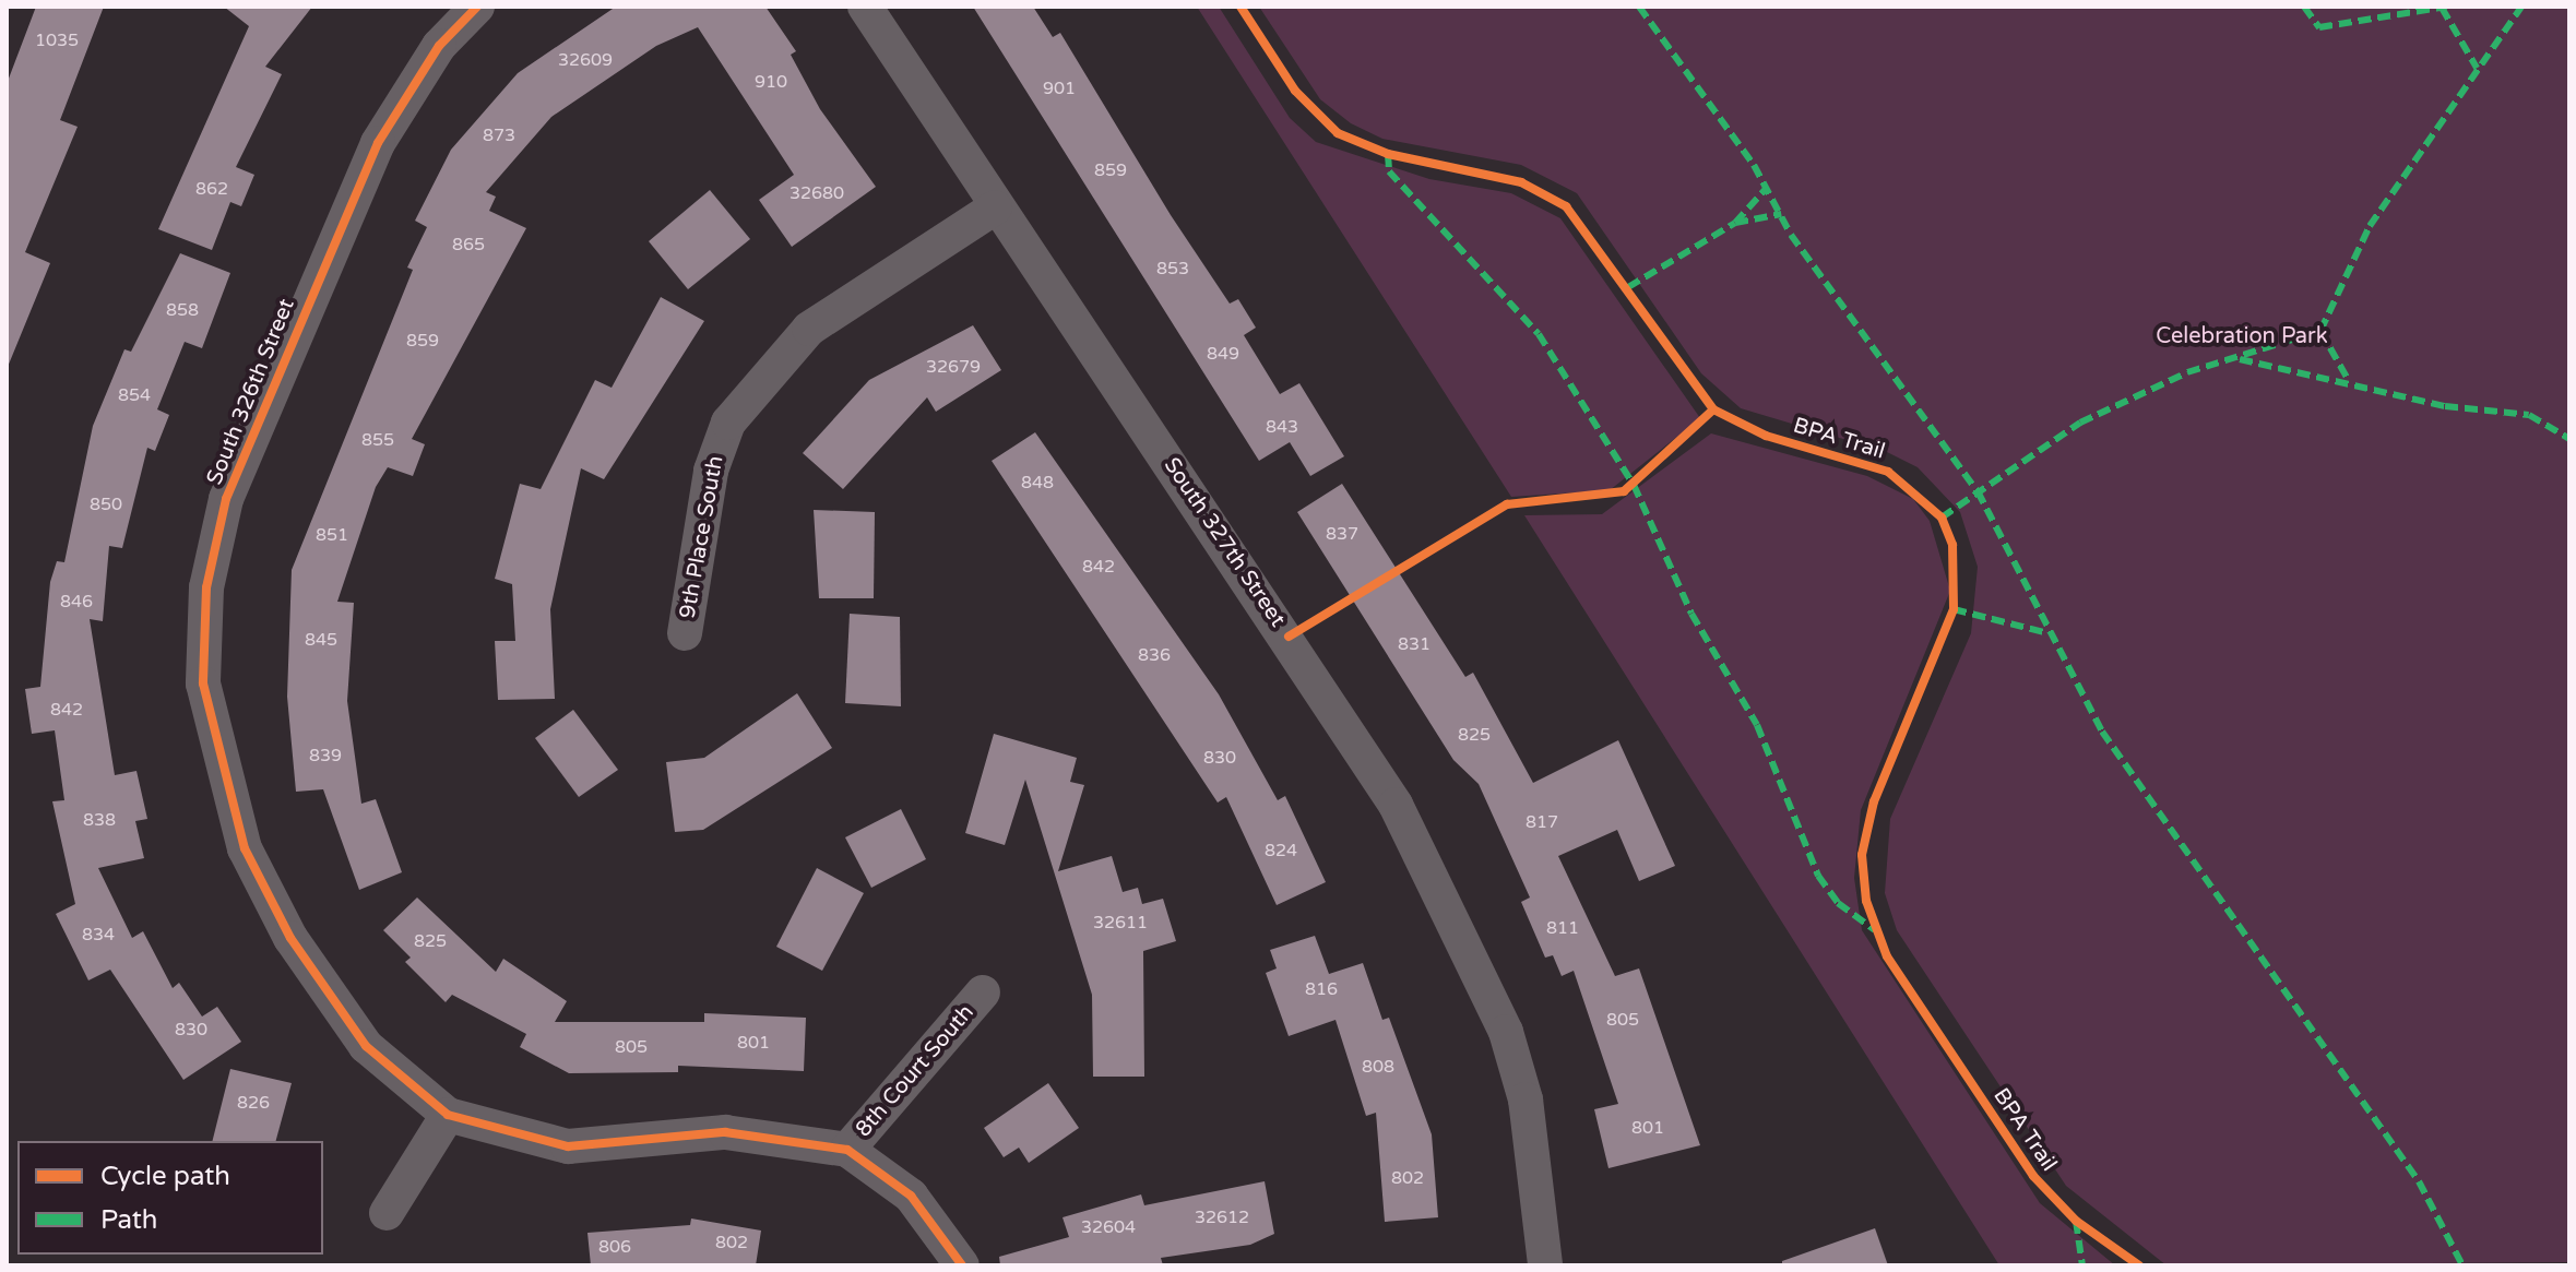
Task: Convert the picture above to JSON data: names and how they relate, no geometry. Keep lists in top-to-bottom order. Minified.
{"streets":{"street":["South 326th Street","9th Place South","South 327th Street","8th Court South"],"cycle path":["BPA Trail"]},"crossings":[["South 326th Street","8th Court South"],["9th Place South","South 327th Street"]],"parks":["Celebration Park"],"house_numbers":["1035","32609","910","901","873","859","862","32680","865","853","858","859","849","32679","854","843","855","848","850","837","851","842","846","845","831","836","842","825","839","830","838","817","824","32611","811","834","825","816","805","830","801","805","808","826","801","802","32612","32604","802","806"],"legend":["Cycle path","Path"]}
